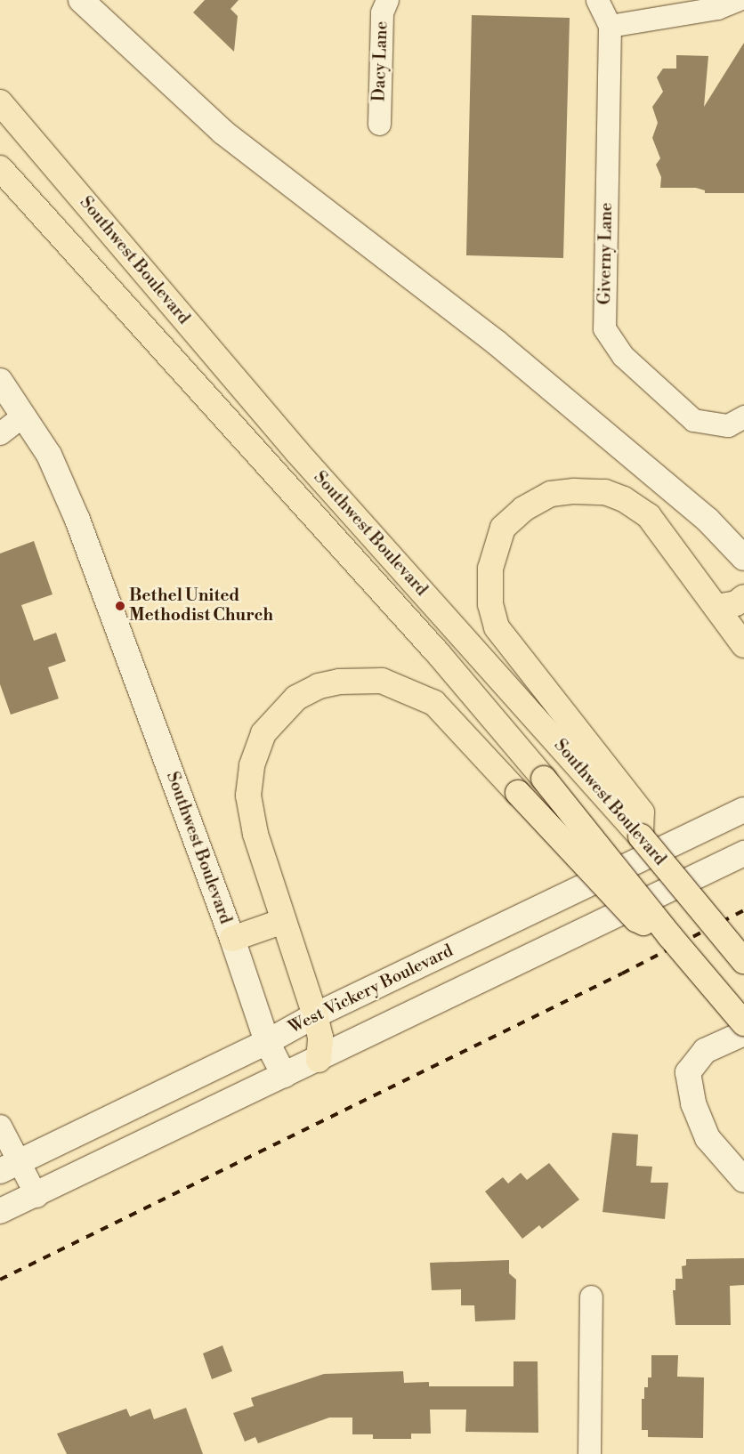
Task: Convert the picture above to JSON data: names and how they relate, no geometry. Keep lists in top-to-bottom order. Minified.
{"streets":{"highway":["Southwest Boulevard"],"main road":["West Vickery Boulevard"],"street":["Dacy Lane","Giverny Lane"]},"crossings":[["Southwest Boulevard","West Vickery Boulevard"]],"places":["Bethel United Methodist Church"]}
